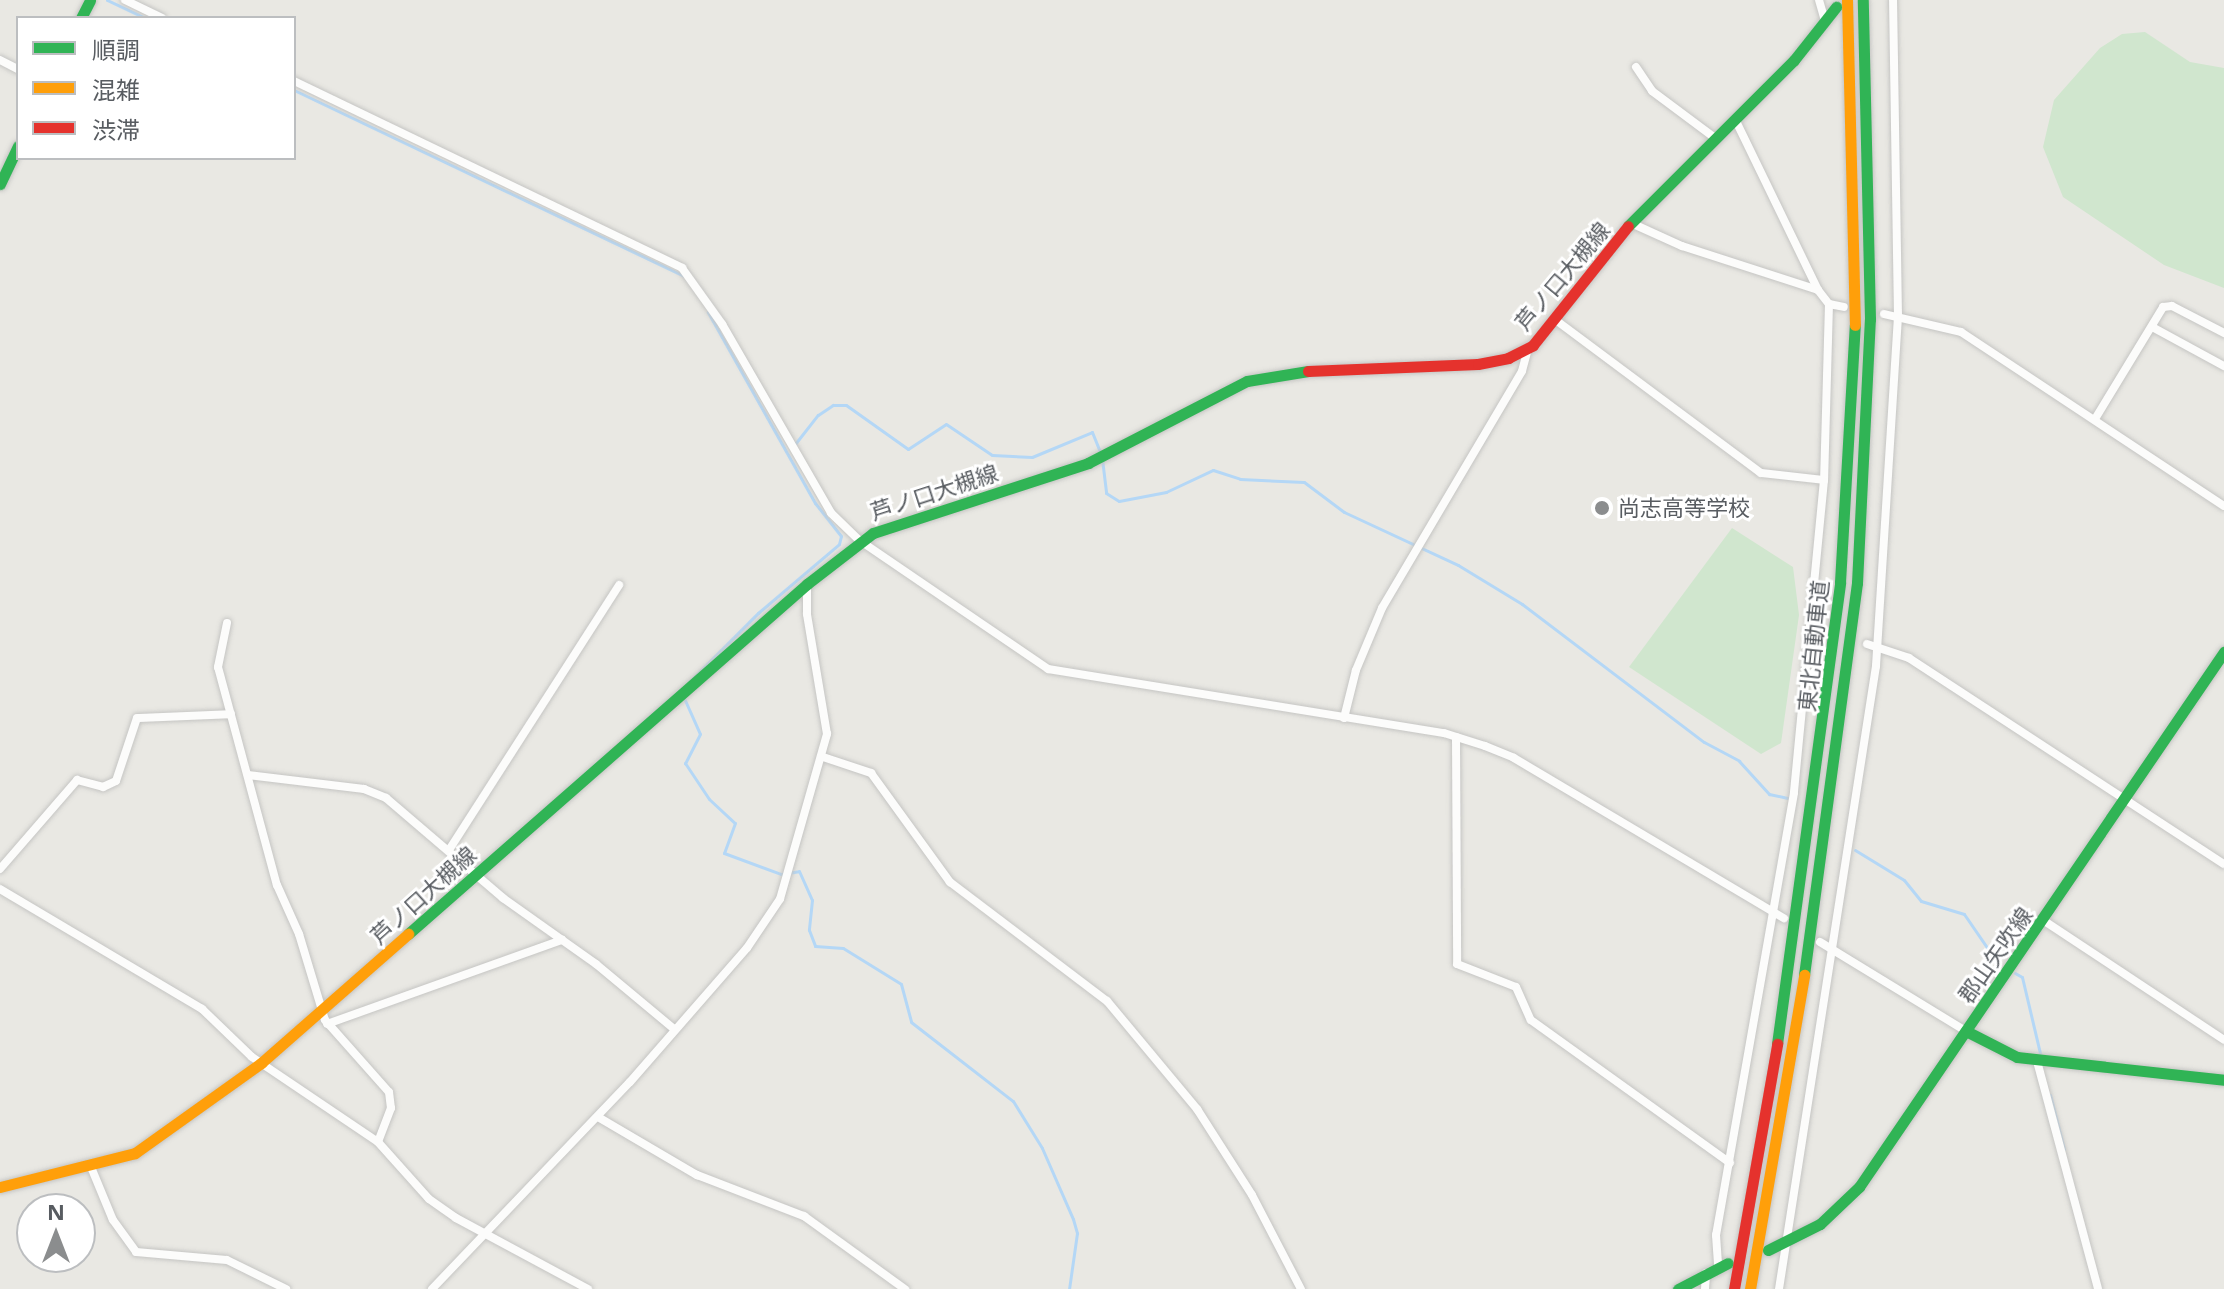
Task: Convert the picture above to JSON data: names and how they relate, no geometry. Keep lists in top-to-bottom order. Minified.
{"streets":{"main road":["芦ノ口大槻線","東北自動車道","郡山矢吹線"]},"crossings":[["芦ノ口大槻線","東北自動車道"]],"places":["尚志高等学校"],"legend":["順調","混雑","渋滞"],"north":"top"}
